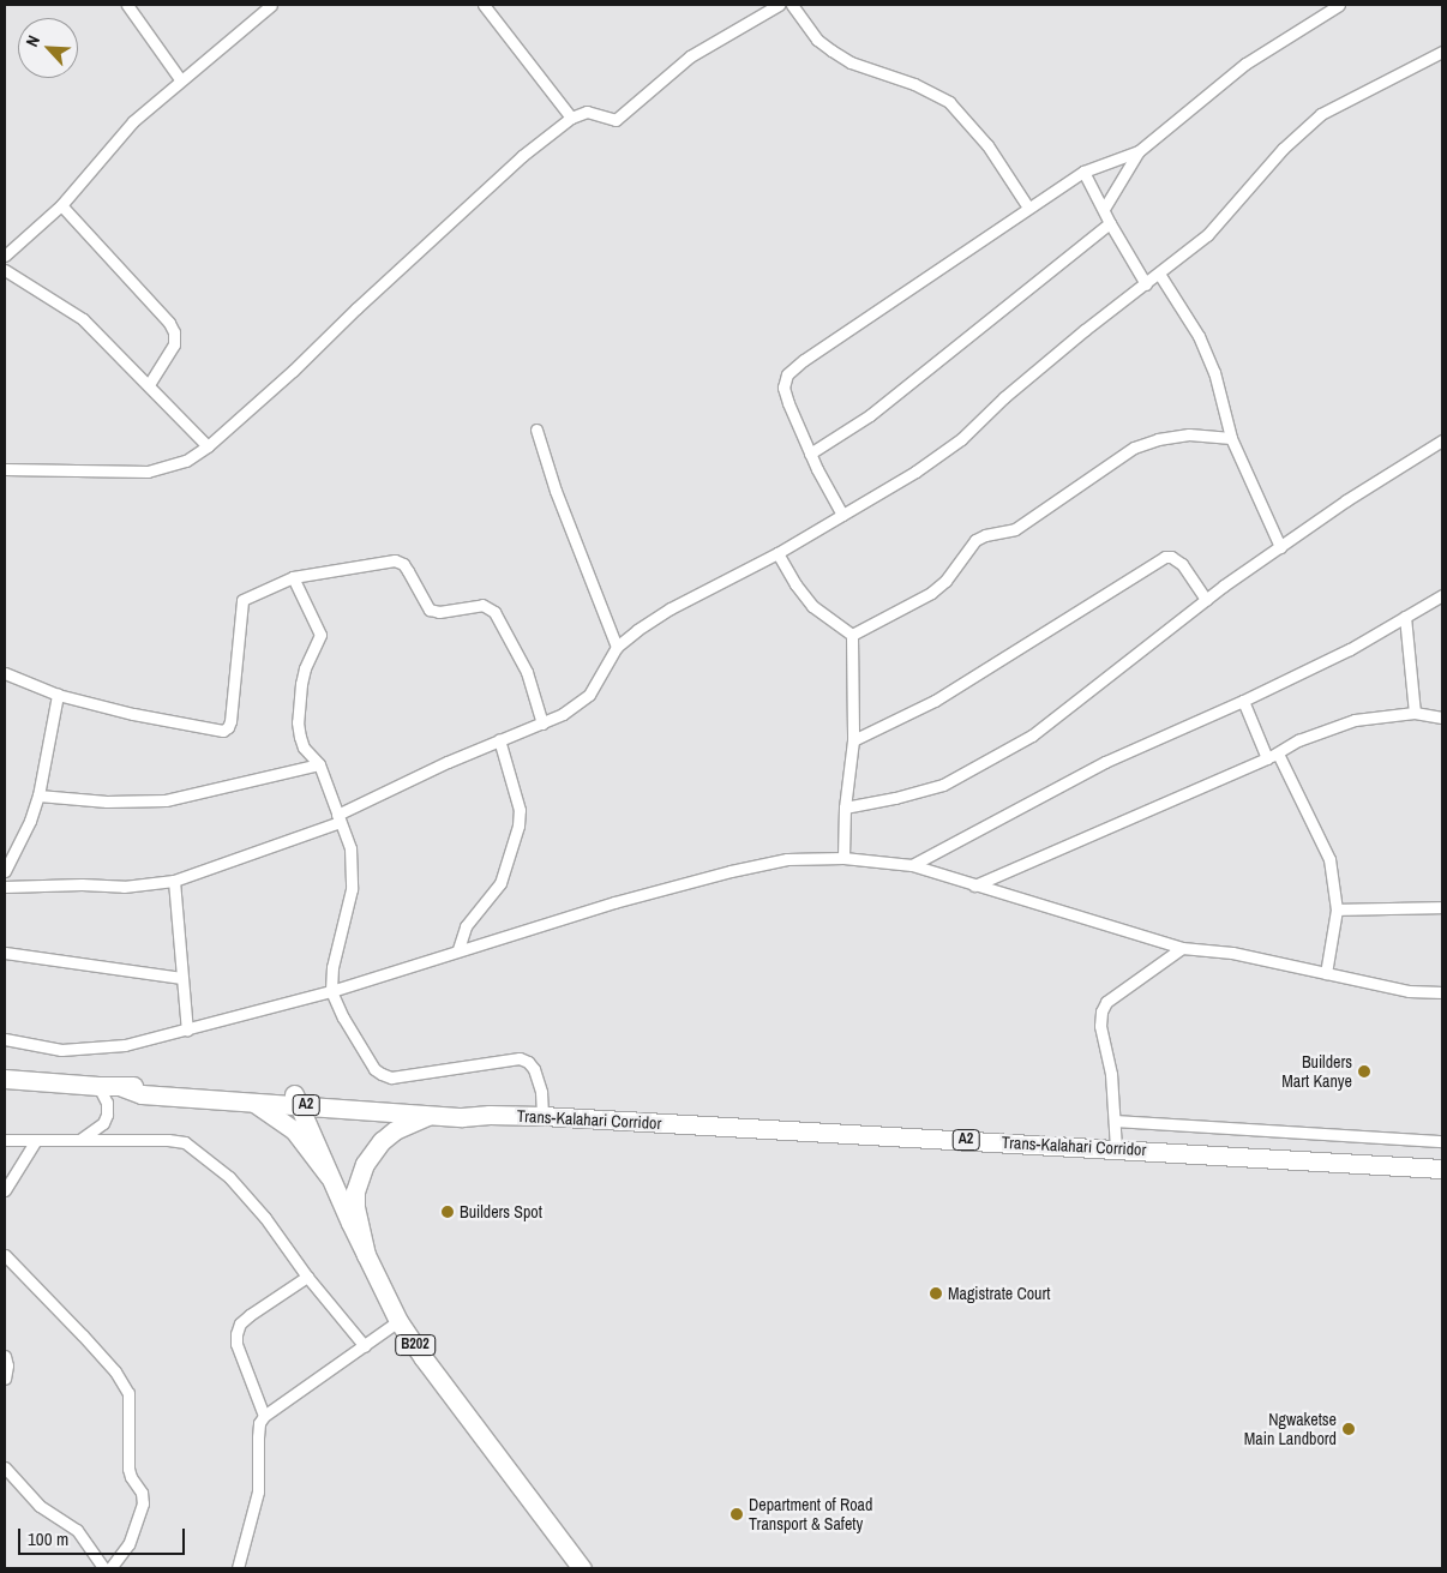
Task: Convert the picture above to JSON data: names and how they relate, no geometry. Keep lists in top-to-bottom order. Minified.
{"streets":{"main road":["A2","Trans-Kalahari Corridor","B202"]},"crossings":[["Trans-Kalahari Corridor","B202"]],"places":["Builders Mart Kanye","Builders Spot","Magistrate Court","Ngwaketse Main Landbord","Department of Road Transport & Safety"],"scale_bar":"100 m","north":"top left"}
